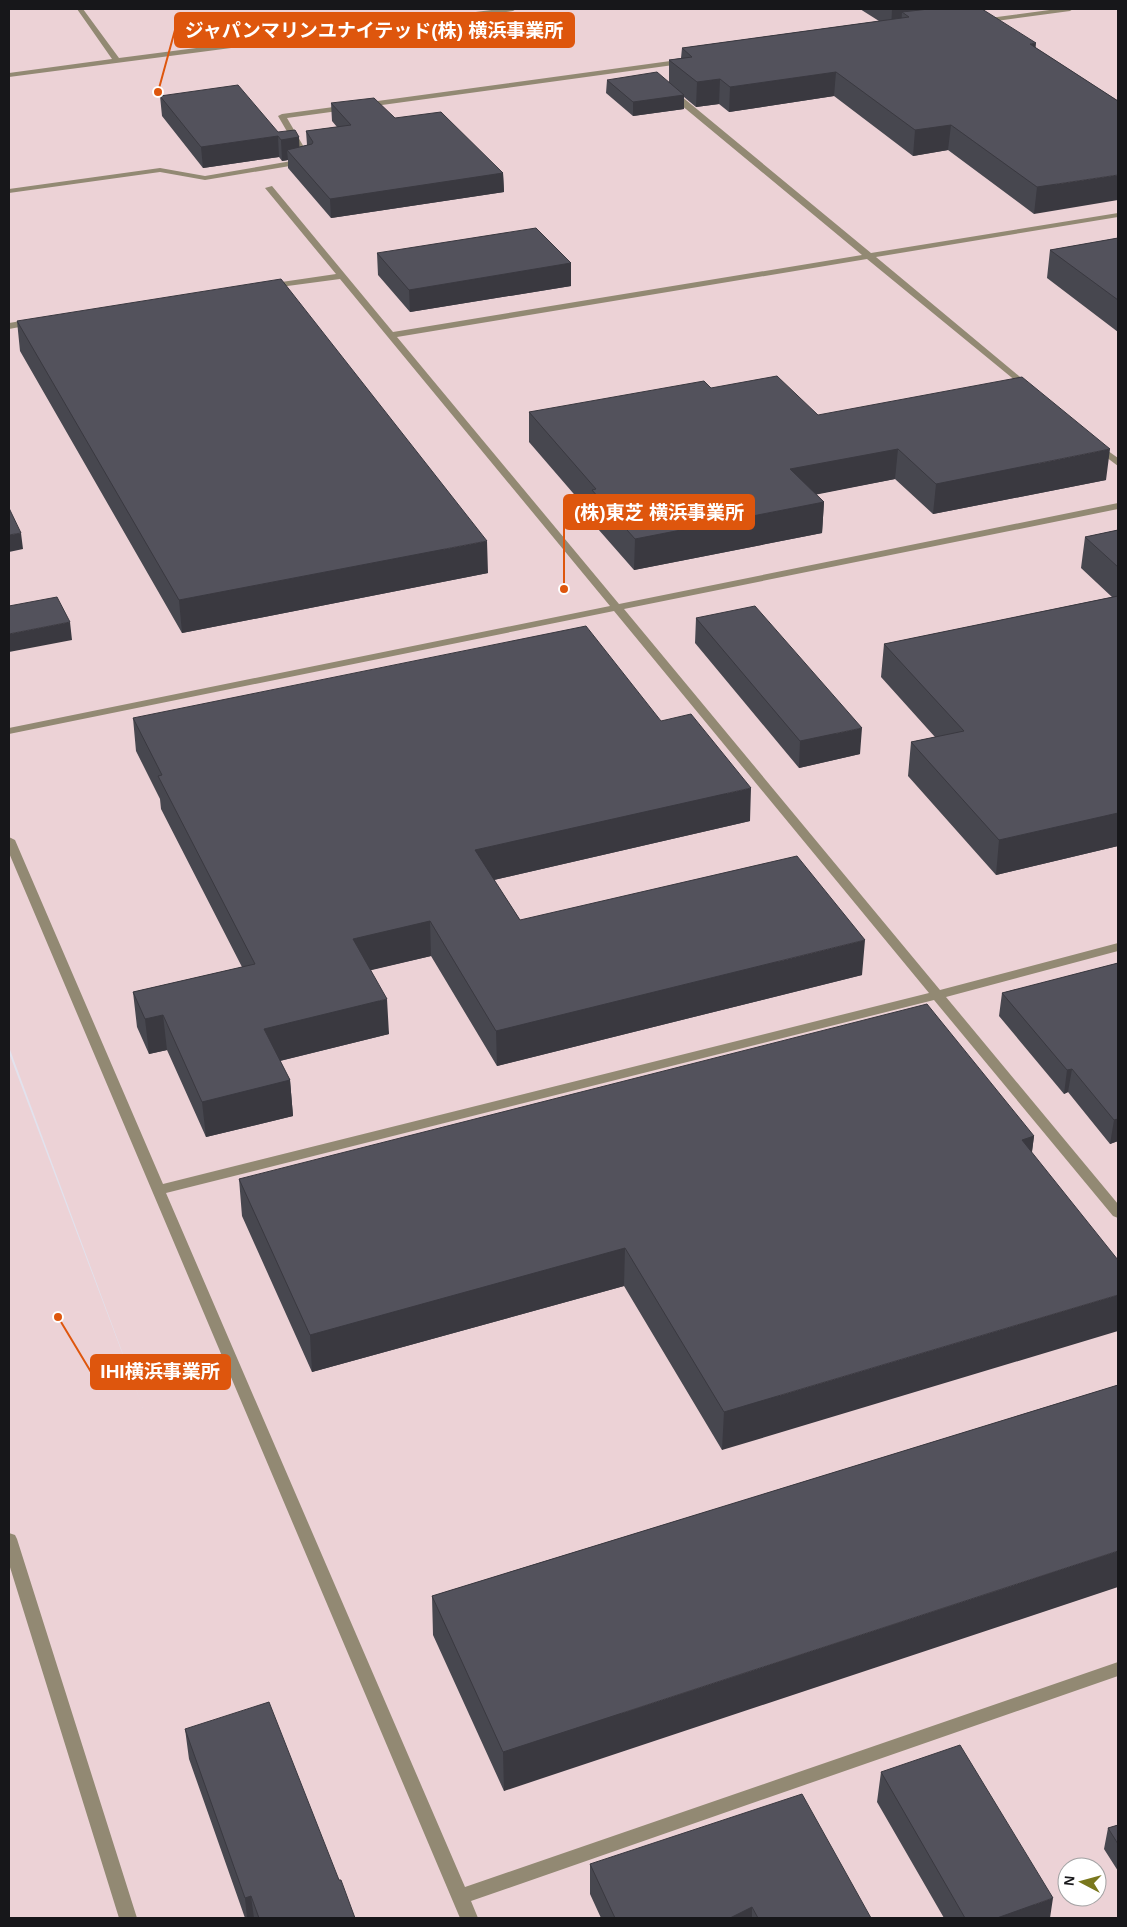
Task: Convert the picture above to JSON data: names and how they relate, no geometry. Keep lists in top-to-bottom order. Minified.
{"places":["ジャパンマリンユナイテッド(株) 横浜事業所","(株)東芝 横浜事業所","IHI横浜事業所"],"north":"left"}
